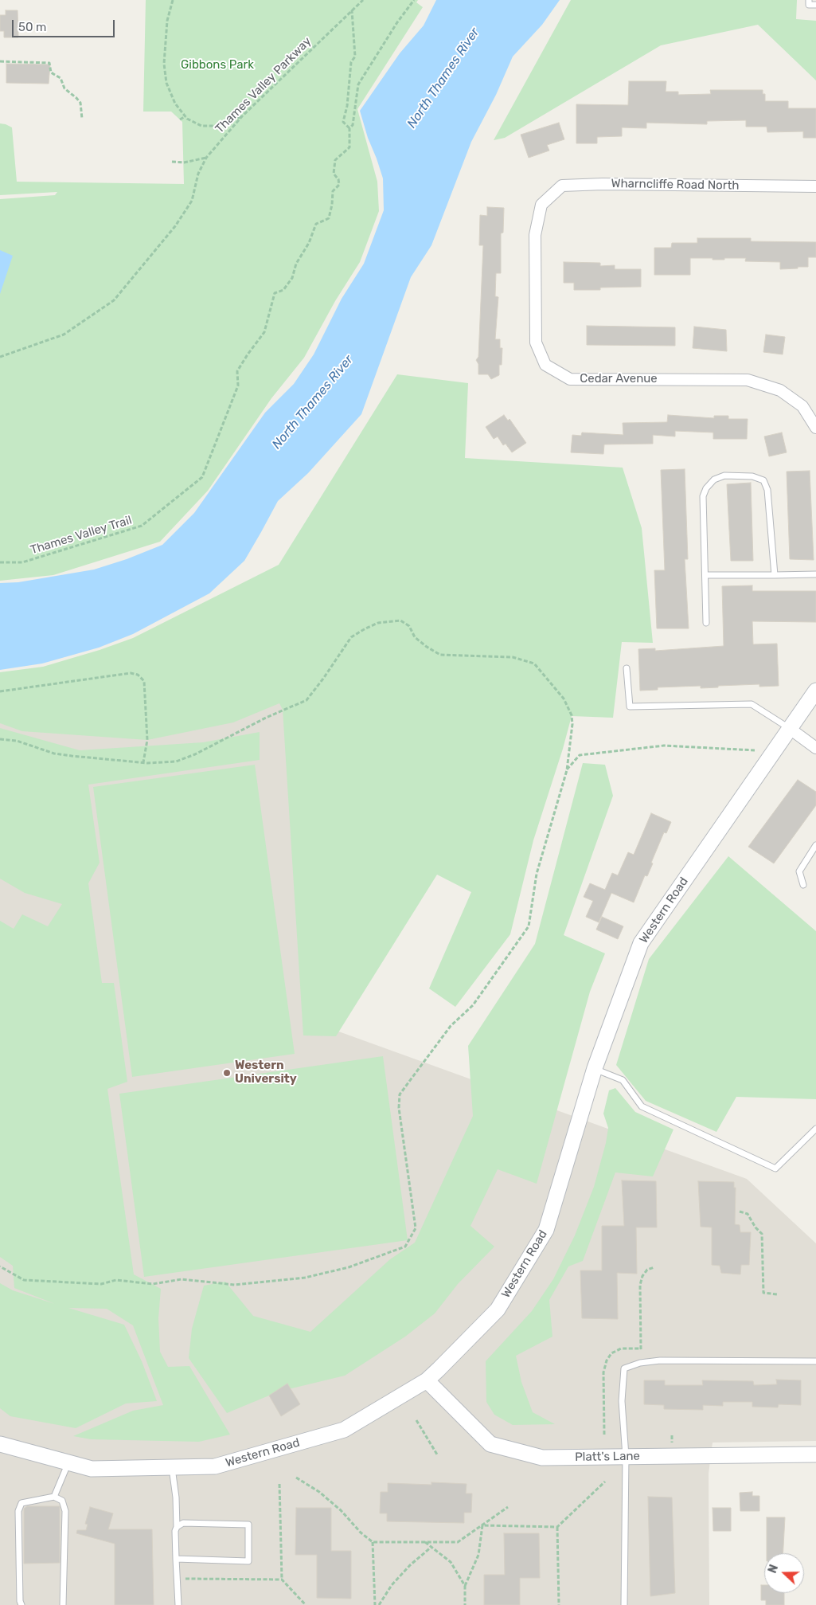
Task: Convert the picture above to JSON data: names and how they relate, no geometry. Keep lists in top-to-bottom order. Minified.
{"streets":{"main road":["Western Road","Platt's Lane"],"street":["Wharncliffe Road North","Cedar Avenue"],"path":["Thames Valley Parkway","Thames Valley Trail"]},"crossings":[["Wharncliffe Road North","Cedar Avenue"],["Western Road","Platt's Lane"]],"water":["North Thames River"],"parks":["Gibbons Park"],"places":["Western University"],"scale_bar":"50 m","north":"left"}
